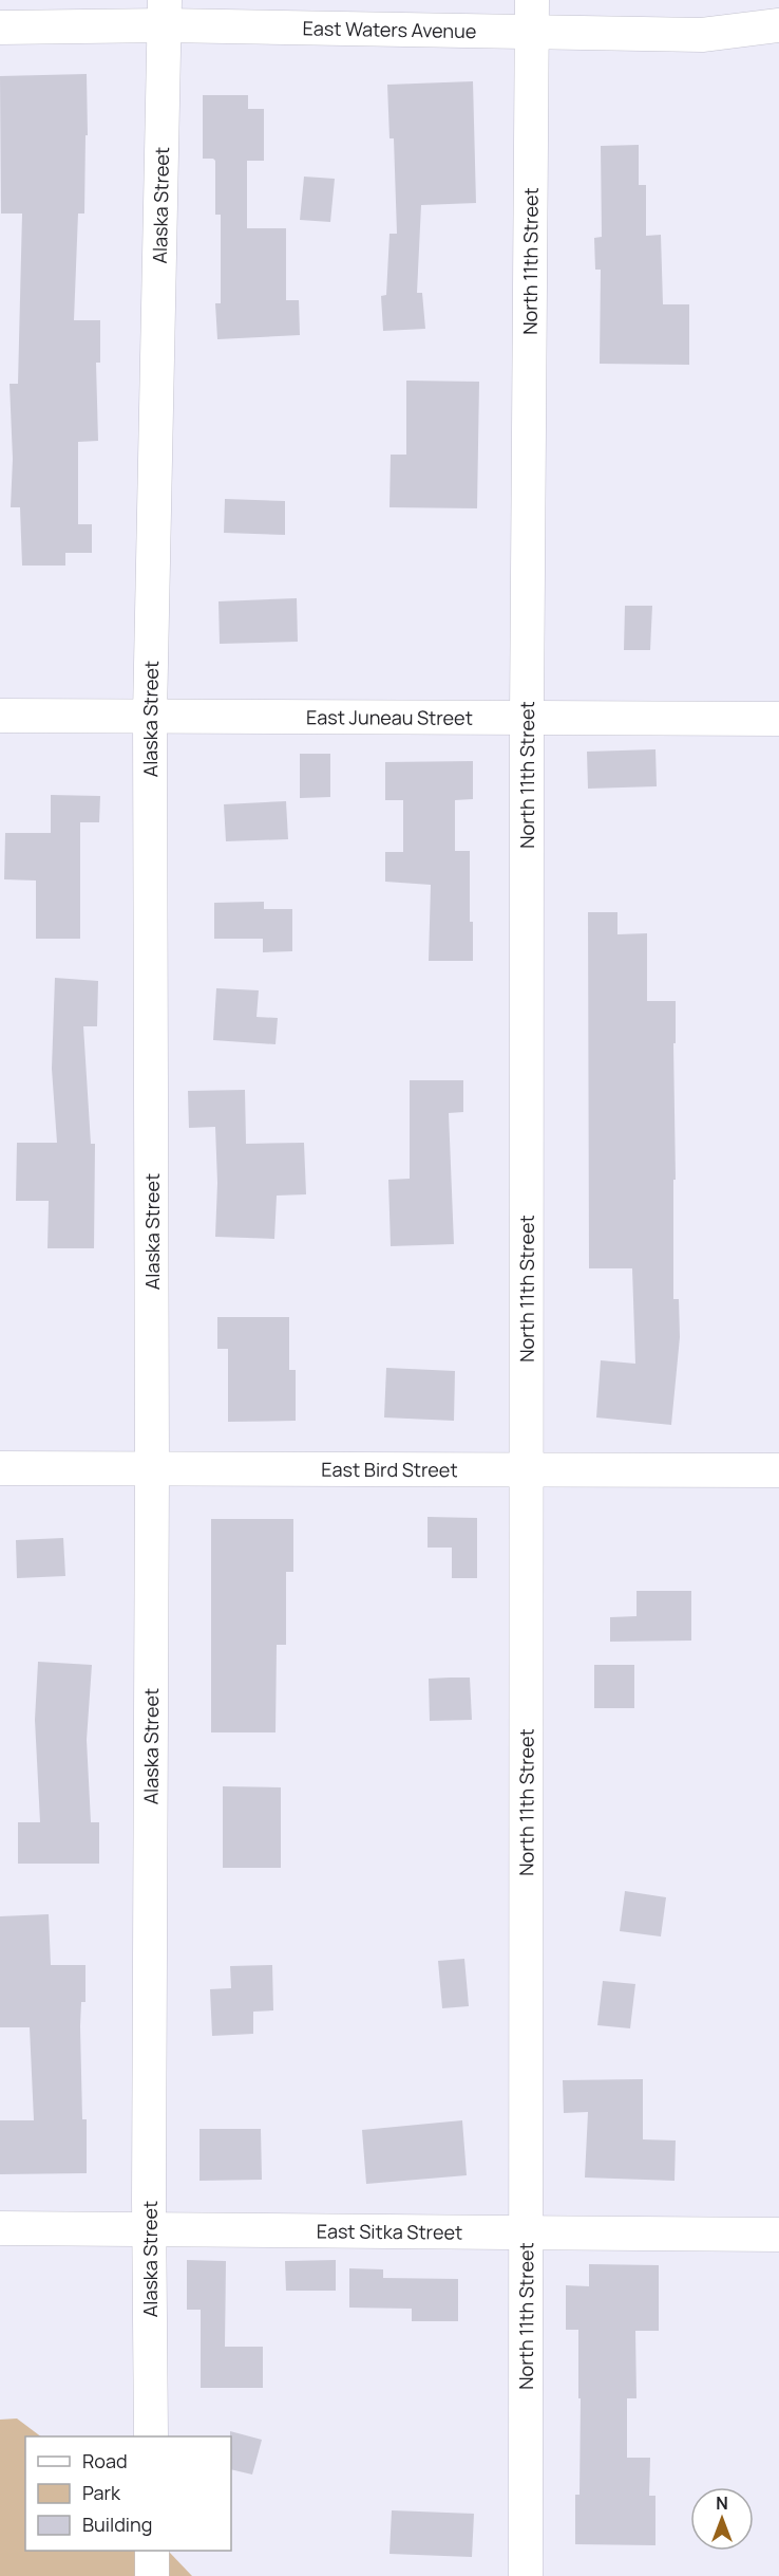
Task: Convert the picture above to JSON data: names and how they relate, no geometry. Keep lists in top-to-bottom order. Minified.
{"streets":{"street":["East Waters Avenue","Alaska Street","North 11th Street","East Juneau Street","East Bird Street","East Sitka Street"]},"crossings":[["East Waters Avenue","Alaska Street"],["East Waters Avenue","North 11th Street"],["Alaska Street","East Juneau Street"],["Alaska Street","East Bird Street"],["Alaska Street","East Sitka Street"],["North 11th Street","East Juneau Street"],["North 11th Street","East Bird Street"],["North 11th Street","East Sitka Street"]],"legend":["Road","Park","Building"],"north":"top"}
